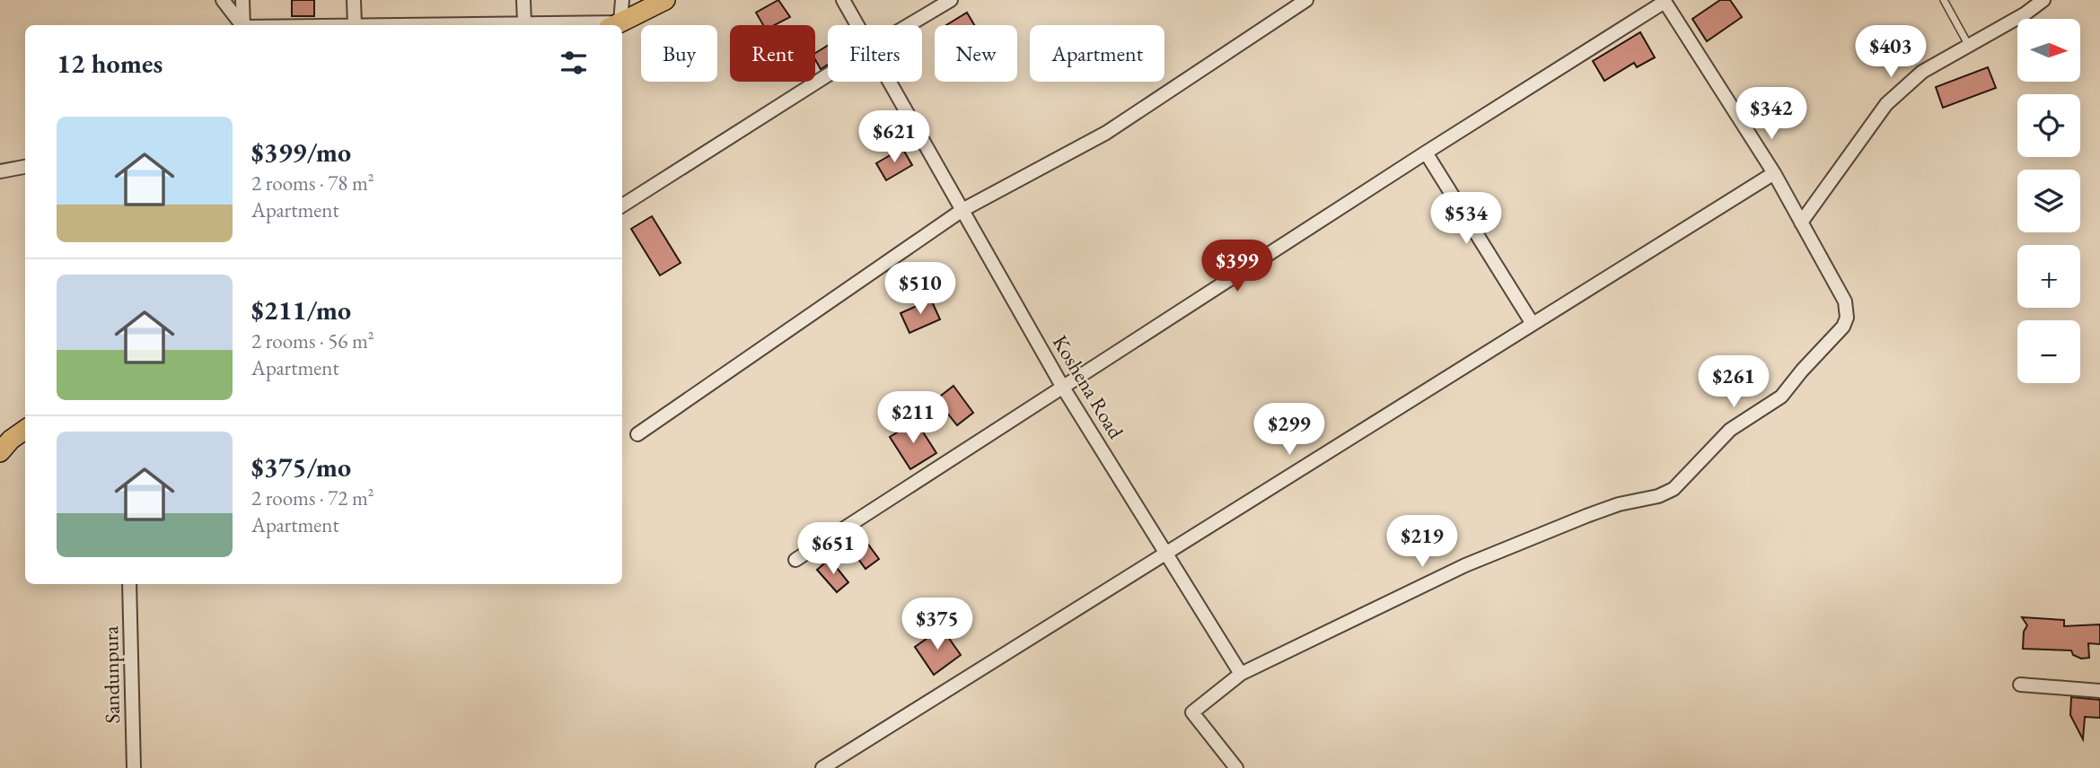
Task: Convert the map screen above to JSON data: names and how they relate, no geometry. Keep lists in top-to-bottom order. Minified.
{"streets":{"street":["Koshena Road","Sandunpura"]},"north":"right","page":{"map_buttons":["+","−"],"price":["$403","$342","$621","$534","$399","$510","$261","$211","$299","$219","$651","$375"],"chip":["Buy","Rent","Filters","New","Apartment"],"heading":"12 homes","list":[{"name":"$399/mo","note":"2 rooms · 78 m² · Apartment"},{"name":"$211/mo","note":"2 rooms · 56 m² · Apartment"},{"name":"$375/mo","note":"2 rooms · 72 m² · Apartment"}]}}
